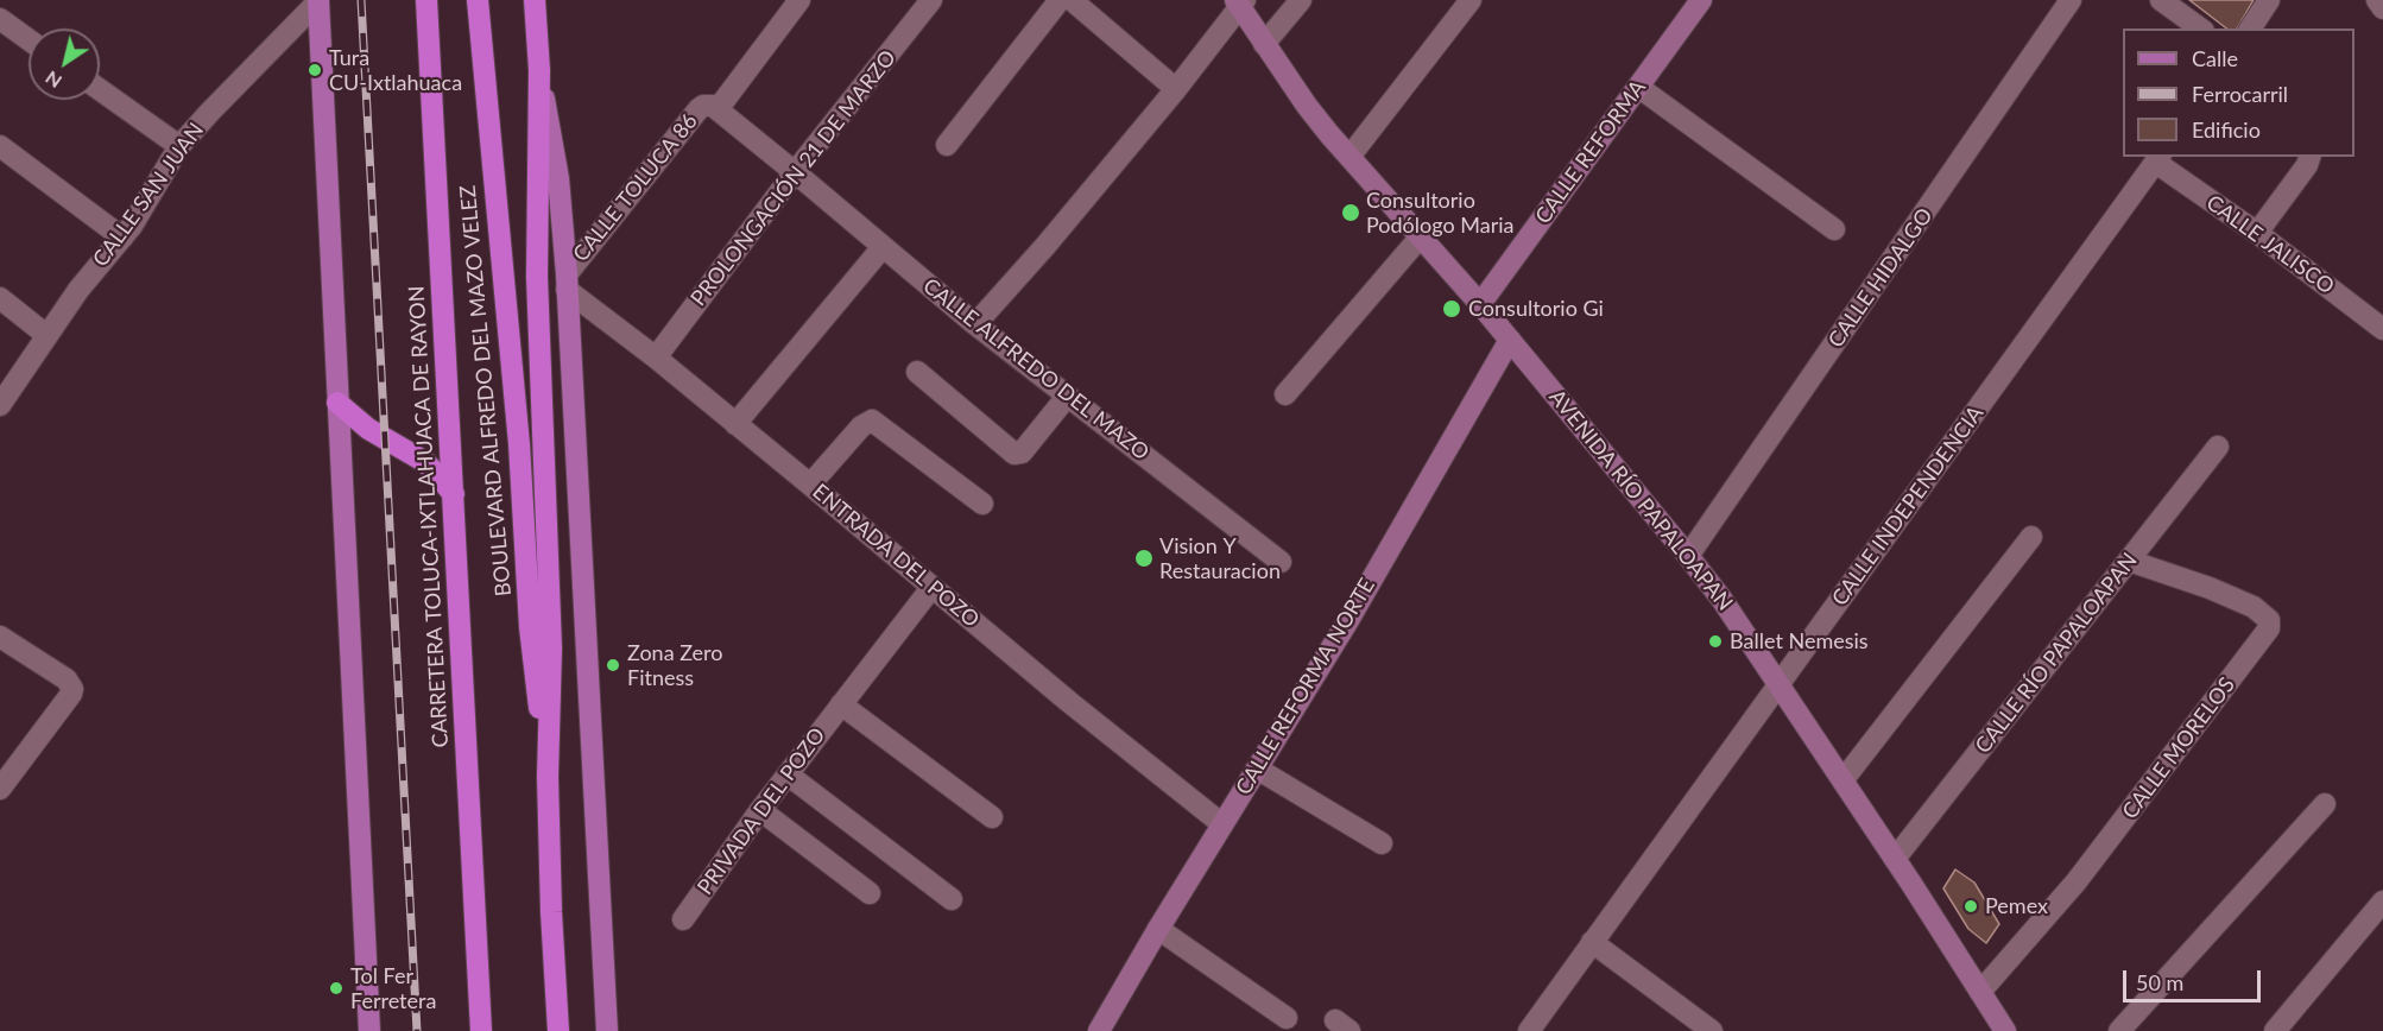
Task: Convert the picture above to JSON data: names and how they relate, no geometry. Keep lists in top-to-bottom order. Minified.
{"streets":{"highway":["BOULEVARD ALFREDO DEL MAZO VELEZ","CARRETERA TOLUCA-IXTLAHUACA DE RAYON"],"main road":["CALLE REFORMA","AVENIDA RÍO PAPALOAPAN","CALLE REFORMA NORTE"],"street":["PROLONGACIÓN 21 DE MARZO","CALLE TOLUCA 86","CALLE SAN JUAN","CALLE JALISCO","CALLE HIDALGO","CALLE ALFREDO DEL MAZO","CALLE INDEPENDENCIA","ENTRADA DEL POZO","CALLE RÍO PAPALOAPAN","CALLE MORELOS","PRIVADA DEL POZO"]},"crossings":[["CALLE REFORMA","AVENIDA RÍO PAPALOAPAN"],["PROLONGACIÓN 21 DE MARZO","CALLE ALFREDO DEL MAZO"],["PROLONGACIÓN 21 DE MARZO","ENTRADA DEL POZO"],["CALLE TOLUCA 86","CALLE ALFREDO DEL MAZO"],["CALLE TOLUCA 86","ENTRADA DEL POZO"],["CALLE JALISCO","CALLE INDEPENDENCIA"],["CALLE HIDALGO","AVENIDA RÍO PAPALOAPAN"],["AVENIDA RÍO PAPALOAPAN","CALLE INDEPENDENCIA"],["AVENIDA RÍO PAPALOAPAN","CALLE RÍO PAPALOAPAN"],["AVENIDA RÍO PAPALOAPAN","CALLE REFORMA NORTE"],["AVENIDA RÍO PAPALOAPAN","CALLE MORELOS"],["ENTRADA DEL POZO","CALLE REFORMA NORTE"],["ENTRADA DEL POZO","PRIVADA DEL POZO"],["CALLE RÍO PAPALOAPAN","CALLE MORELOS"]],"places":["Tura CU-Ixtlahuaca","Consultorio Podólogo Maria","Consultorio Gi","Vision Y Restauracion","Ballet Nemesis","Zona Zero Fitness","Pemex","Tol Fer Ferretera"],"legend":["Calle","Ferrocarril","Edificio"],"scale_bar":"50 m","north":"bottom left"}
